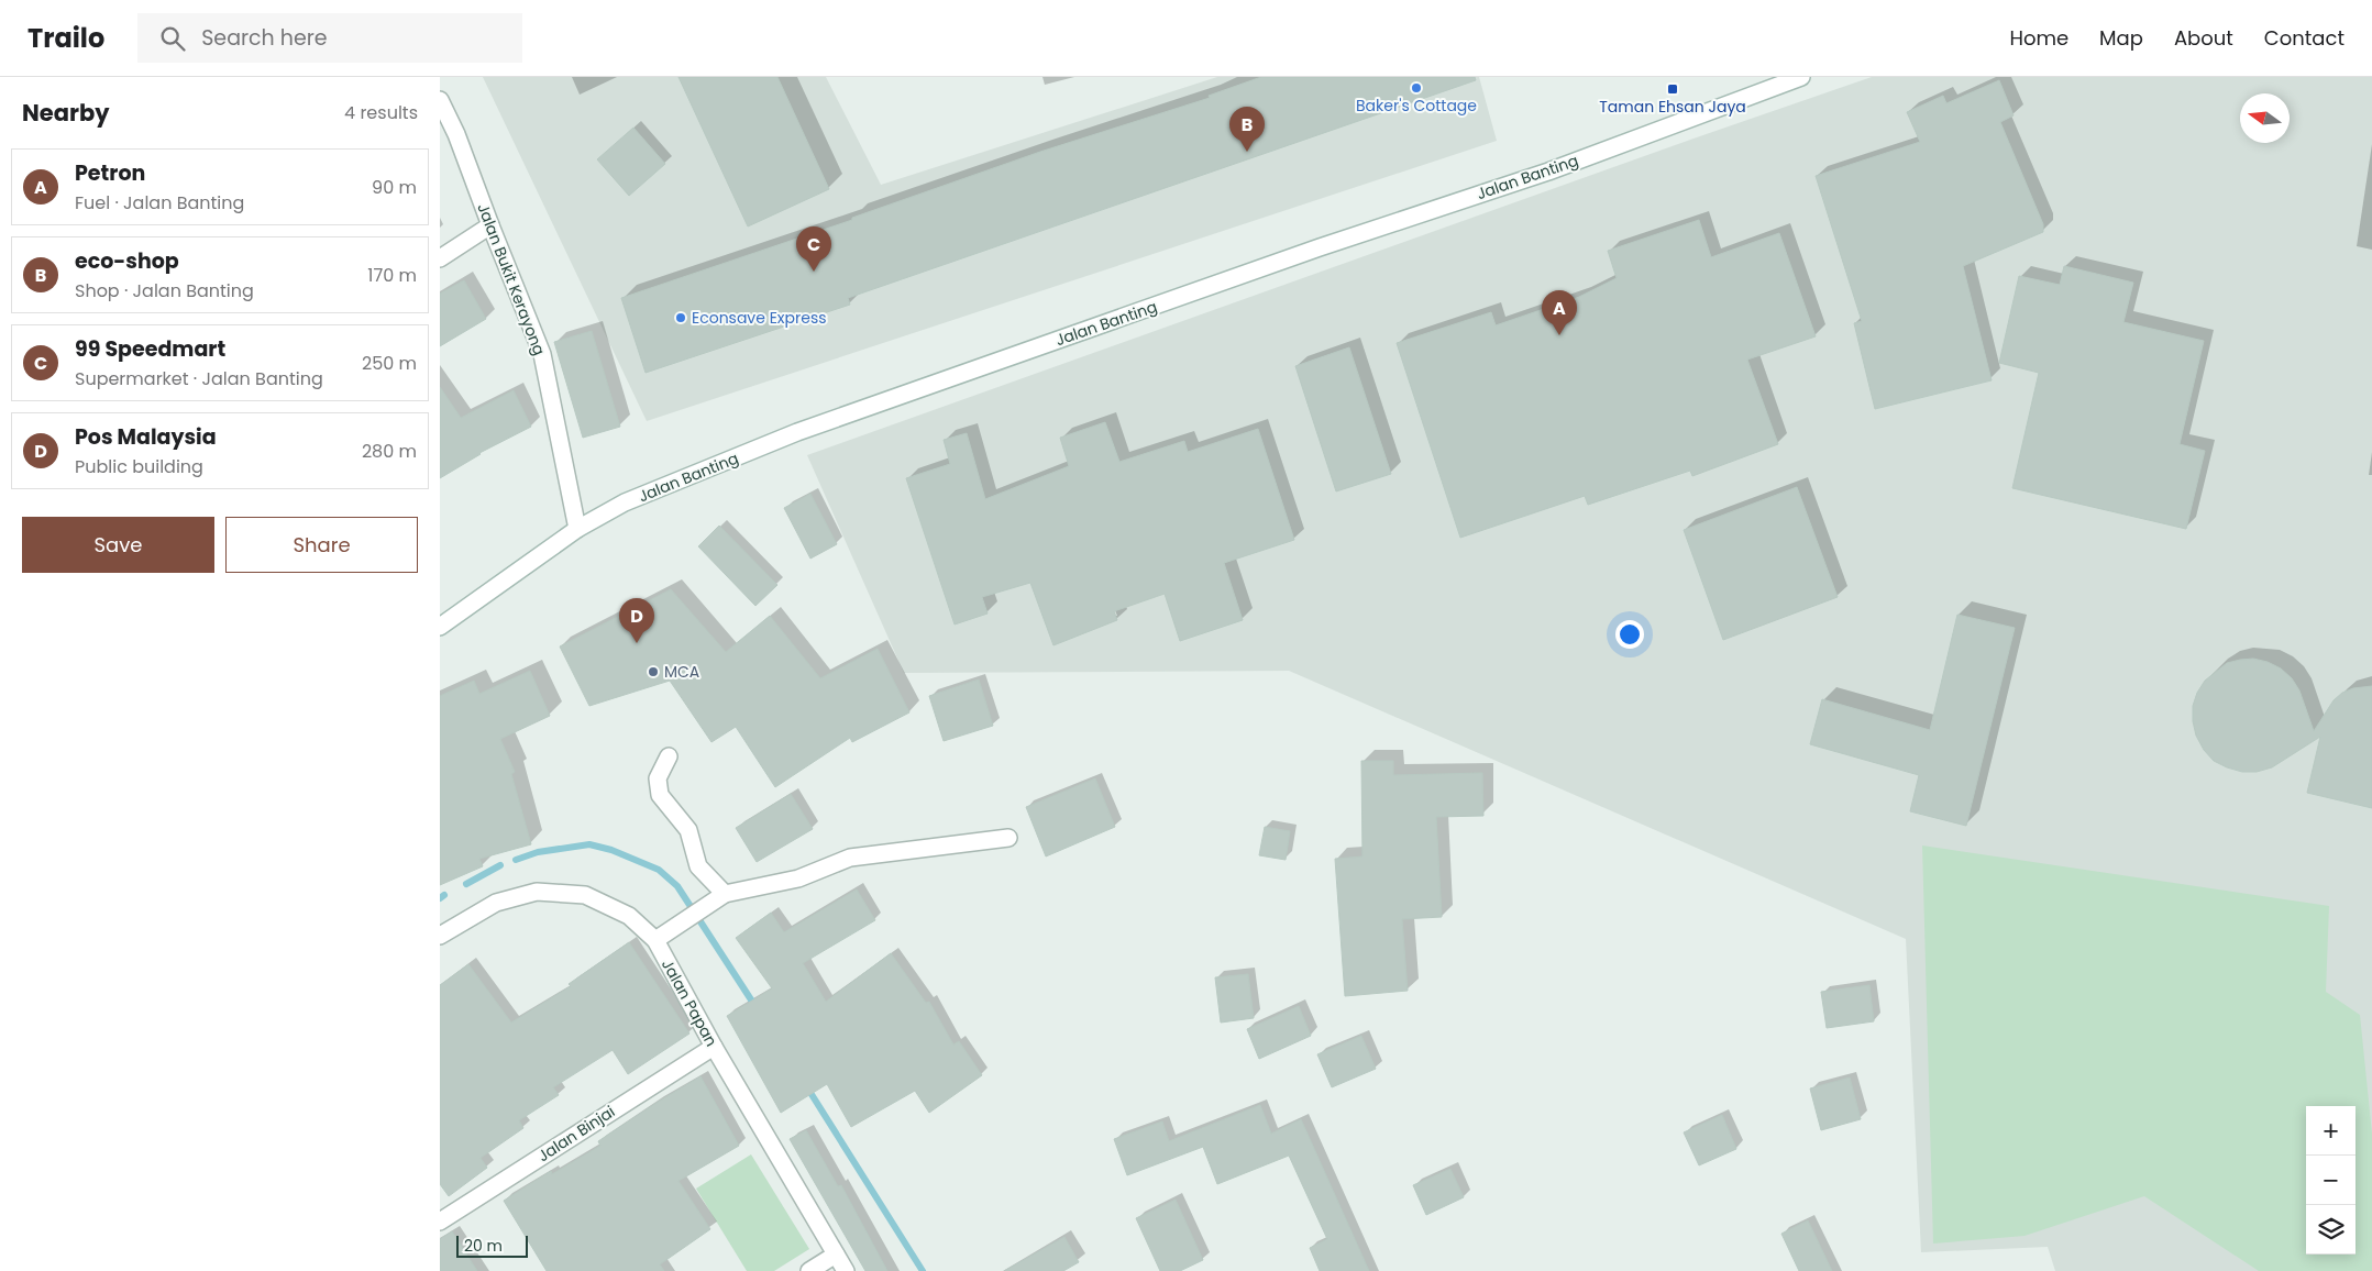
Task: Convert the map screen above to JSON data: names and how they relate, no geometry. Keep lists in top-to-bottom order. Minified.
{"streets":{"street":["Jalan Banting","Jalan Bukit Kerayong","Jalan Papan","Jalan Binjai"]},"crossings":[["Jalan Banting","Jalan Bukit Kerayong"],["Jalan Papan","Jalan Binjai"]],"places":{"other":["Baker's Cottage","Econsave Express","MCA"],"transit":["Taman Ehsan Jaya"]},"scale_bar":"20 m","north":"left","page":{"header":"Trailo","search":"Search here","nav":["Home","Map","About","Contact"],"heading":["Nearby","4 results"],"pins":["B","C","A","D"],"list":[{"mark":"A","name":"Petron","note":"Fuel · Jalan Banting","value":"90 m"},{"mark":"B","name":"eco-shop","note":"Shop · Jalan Banting","value":"170 m"},{"mark":"C","name":"99 Speedmart","note":"Supermarket · Jalan Banting","value":"250 m"},{"mark":"D","name":"Pos Malaysia","note":"Public building","value":"280 m"}],"buttons":["Save","Share"],"map_buttons":["+","−"],"scale":"20 m"}}
